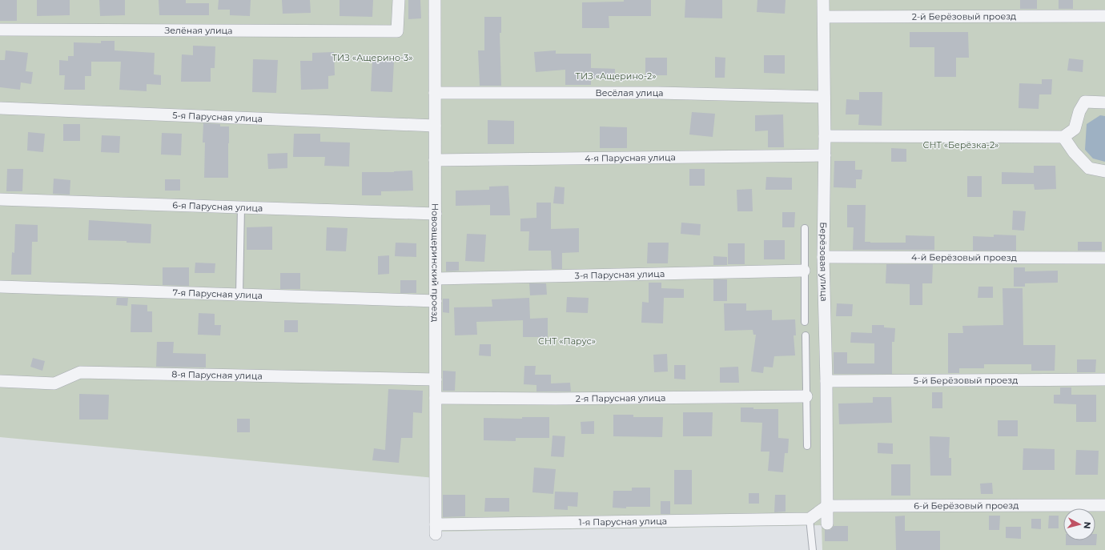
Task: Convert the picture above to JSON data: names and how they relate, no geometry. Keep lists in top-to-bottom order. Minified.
{"streets":{"street":["2-й Берёзовый проезд","Зелёная улица","Весёлая улица","5-я Парусная улица","4-я Парусная улица","6-я Парусная улица","4-й Берёзовый проезд","Берёзовая улица","Новоащеринский проезд","3-я Парусная улица","7-я Парусная улица","8-я Парусная улица","5-й Берёзовый проезд","2-я Парусная улица","6-й Берёзовый проезд","1-я Парусная улица"]},"crossings":[["2-й Берёзовый проезд","Берёзовая улица"],["Весёлая улица","Берёзовая улица"],["Весёлая улица","Новоащеринский проезд"],["5-я Парусная улица","Новоащеринский проезд"],["4-я Парусная улица","Берёзовая улица"],["4-я Парусная улица","Новоащеринский проезд"],["6-я Парусная улица","Новоащеринский проезд"],["4-й Берёзовый проезд","Берёзовая улица"],["Берёзовая улица","5-й Берёзовый проезд"],["Берёзовая улица","6-й Берёзовый проезд"],["Новоащеринский проезд","3-я Парусная улица"],["Новоащеринский проезд","7-я Парусная улица"],["Новоащеринский проезд","8-я Парусная улица"],["Новоащеринский проезд","2-я Парусная улица"],["Новоащеринский проезд","1-я Парусная улица"]],"parks":["ТИЗ «Ащерино-3»","ТИЗ «Ащерино-2»","СНТ «Берёзка-2»","СНТ «Парус»"],"north":"right"}
